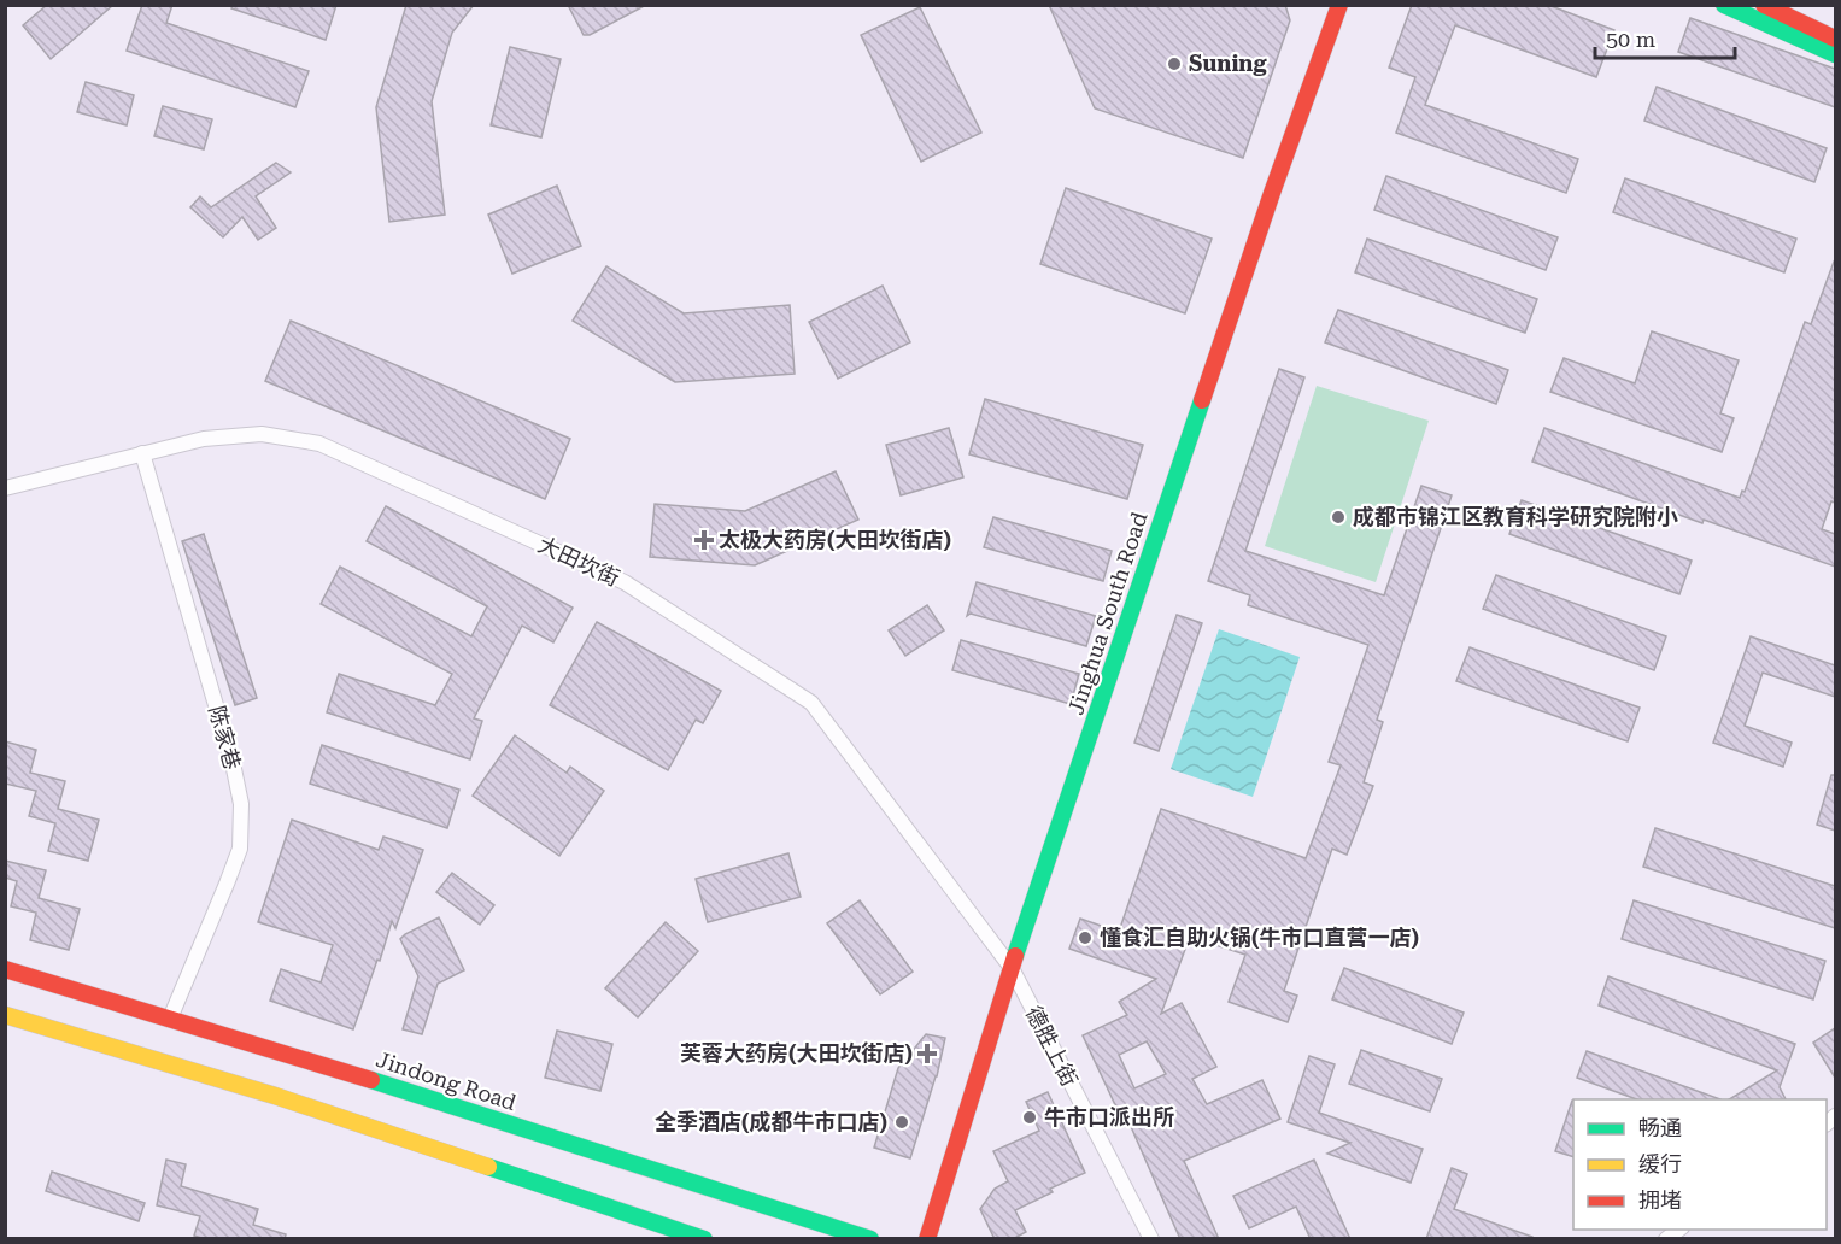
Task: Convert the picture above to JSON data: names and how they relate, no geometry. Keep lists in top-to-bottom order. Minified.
{"streets":{"main road":["Jinghua South Road","Jindong Road"],"street":["大田坎街","陈家巷","德胜上街"]},"crossings":[["大田坎街","Jinghua South Road"],["大田坎街","陈家巷"],["大田坎街","德胜上街"],["Jinghua South Road","德胜上街"],["陈家巷","Jindong Road"]],"places":{"other":["Suning","成都市锦江区教育科学研究院附小","懂食汇自助火锅(牛市口直营一店)","牛市口派出所","全季酒店(成都牛市口店)"],"health":["太极大药房(大田坎街店)","芙蓉大药房(大田坎街店)"]},"legend":["畅通","缓行","拥堵"],"scale_bar":"50 m"}
